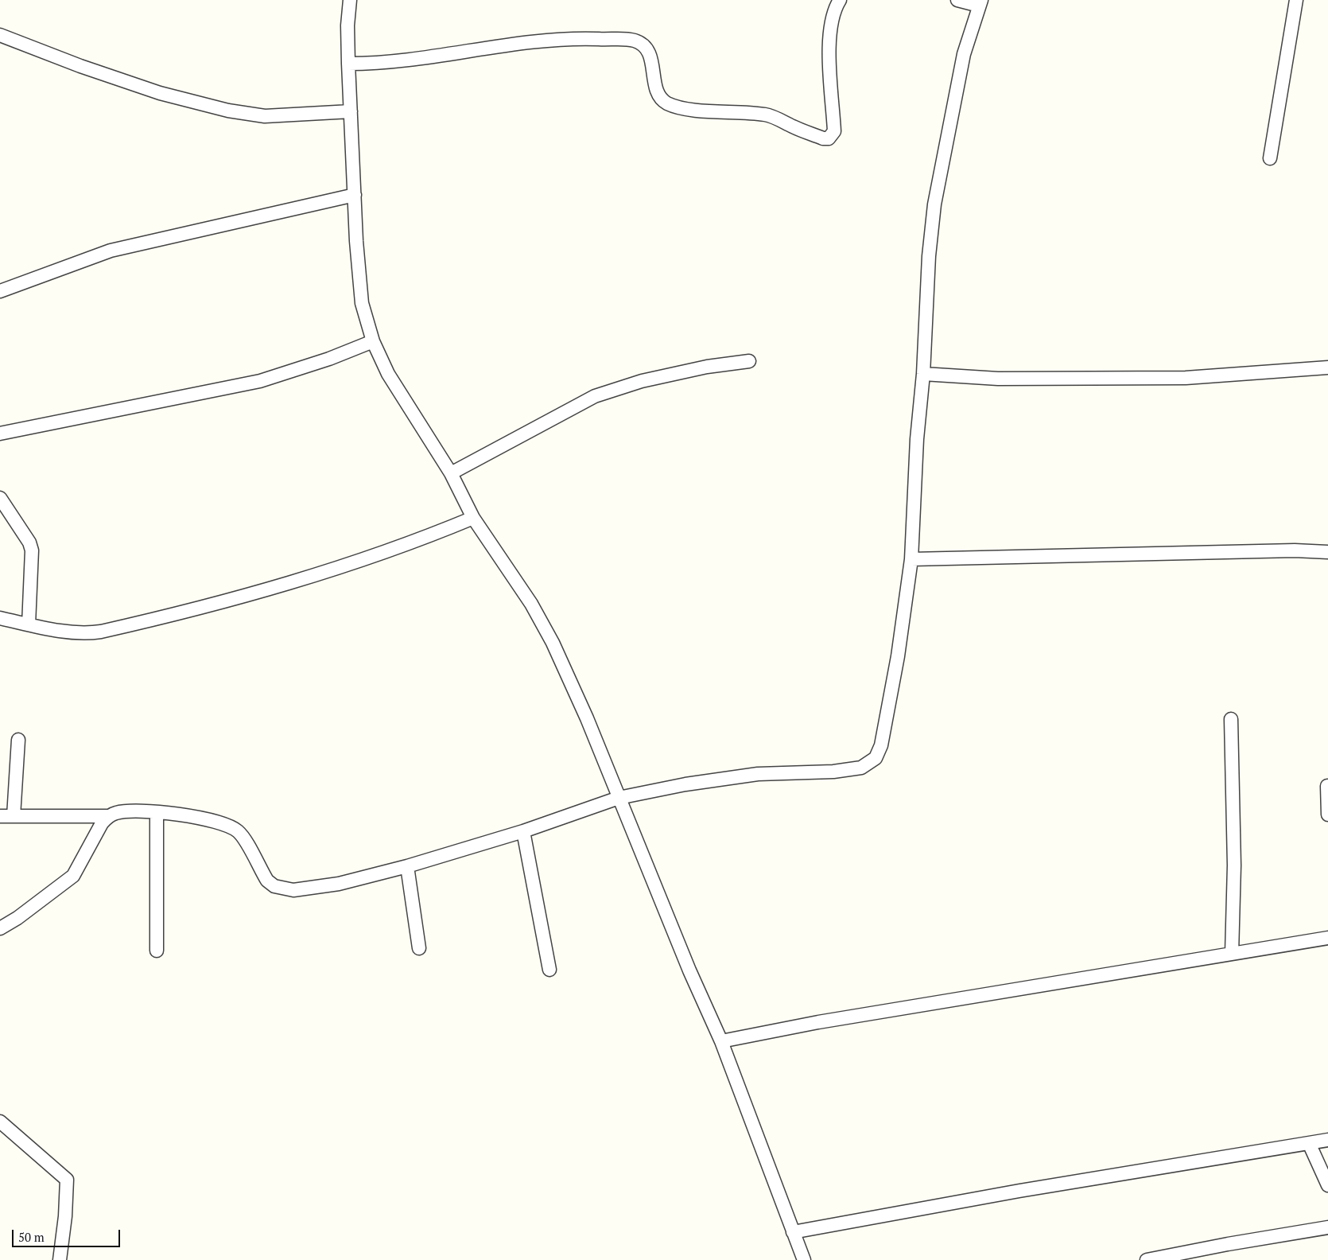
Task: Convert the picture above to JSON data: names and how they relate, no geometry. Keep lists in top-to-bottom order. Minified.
{"scale_bar":"50 m"}
